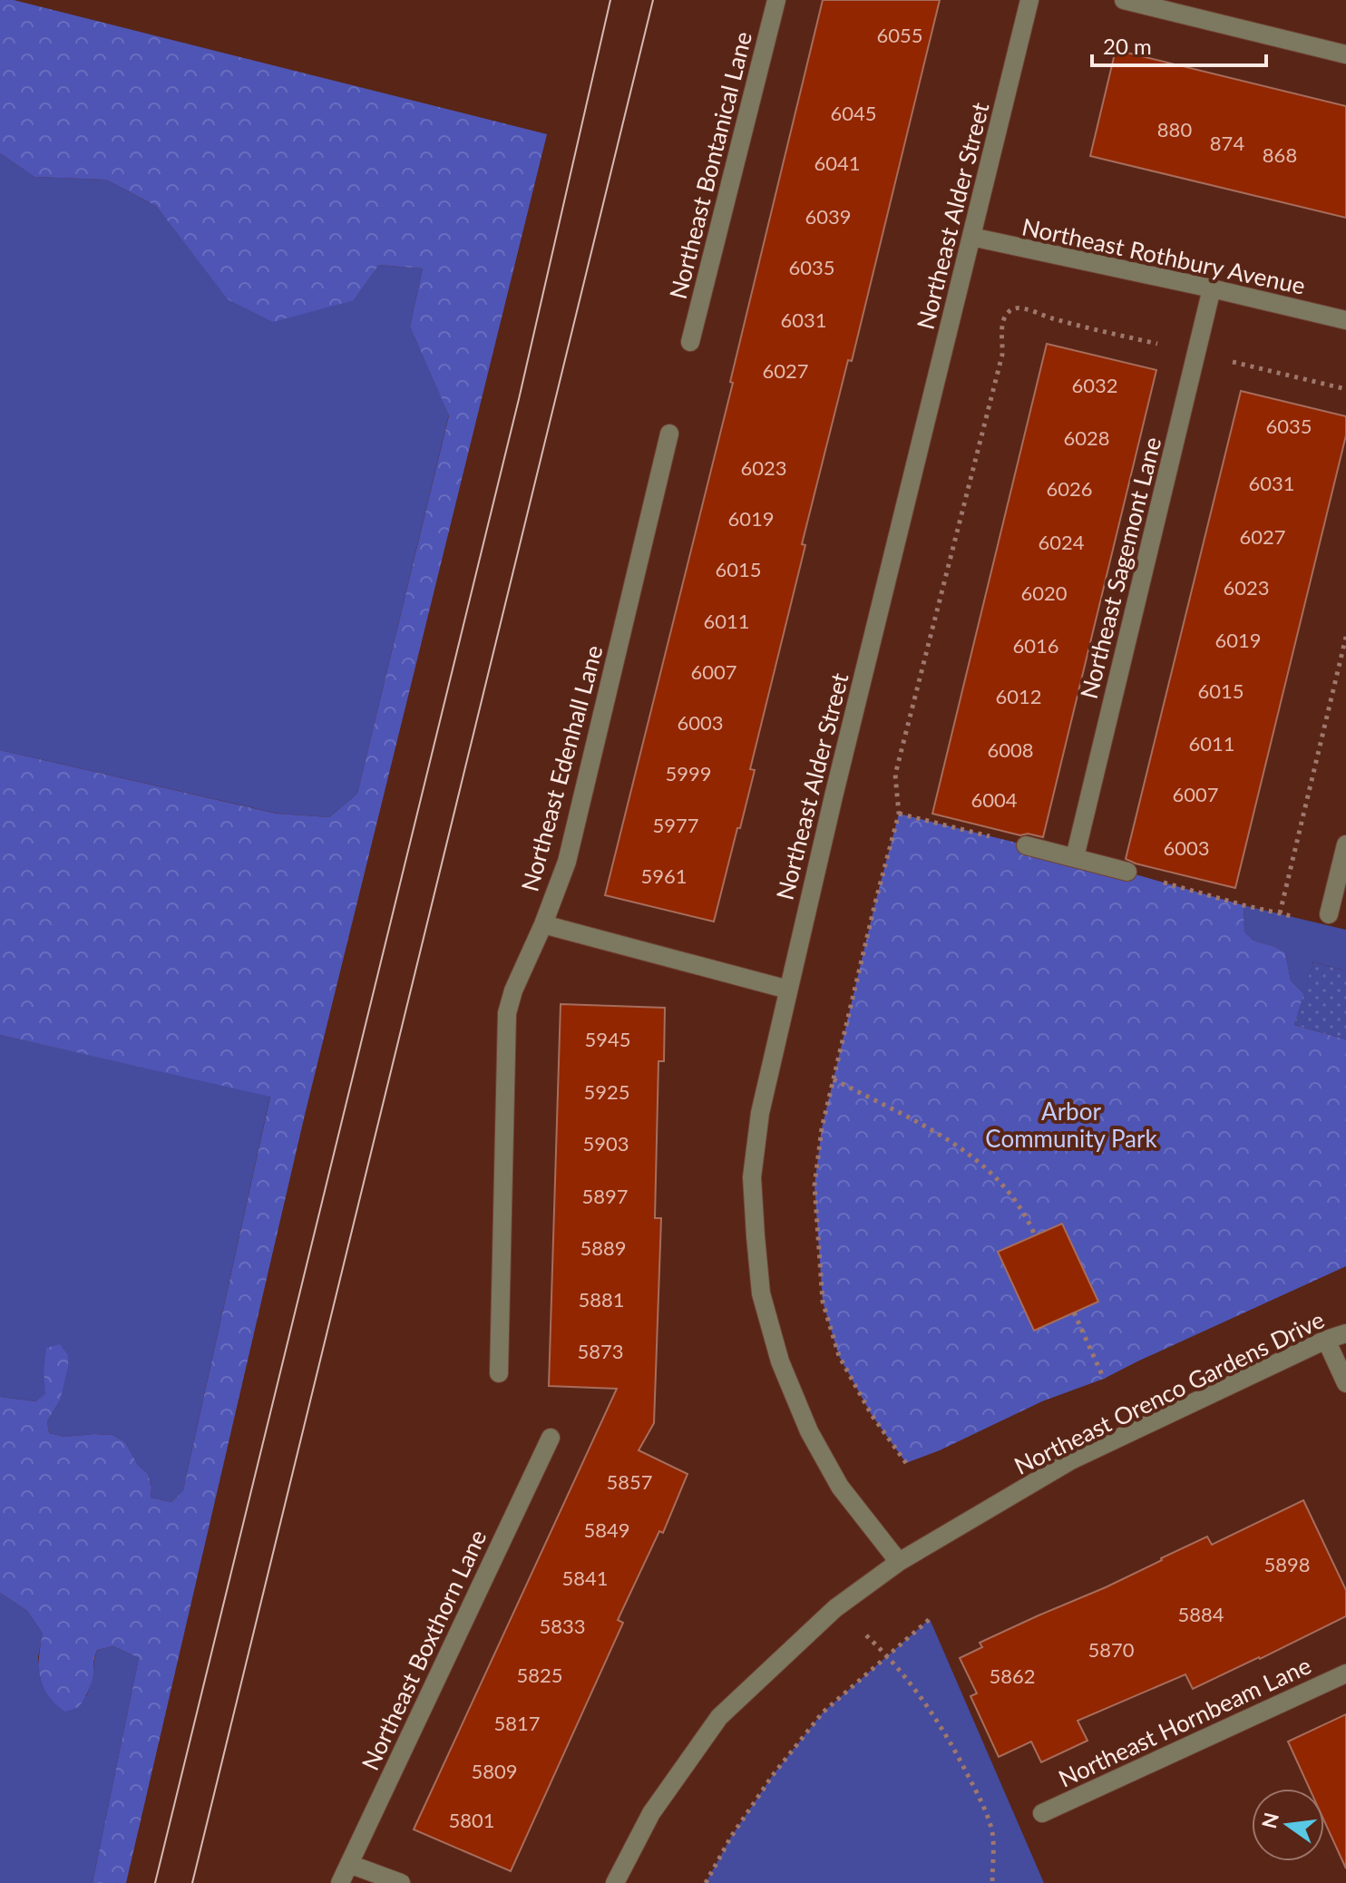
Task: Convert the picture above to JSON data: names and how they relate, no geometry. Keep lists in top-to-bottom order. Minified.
{"streets":{"street":["Northeast Bontanical Lane","Northeast Alder Street","Northeast Rothbury Avenue","Northeast Sagemont Lane","Northeast Edenhall Lane","Northeast Orenco Gardens Drive","Northeast Boxthorn Lane","Northeast Hornbeam Lane"]},"crossings":[["Northeast Alder Street","Northeast Rothbury Avenue"],["Northeast Alder Street","Northeast Orenco Gardens Drive"],["Northeast Rothbury Avenue","Northeast Sagemont Lane"]],"parks":["Arbor Community Park"],"house_numbers":["6055","6045","880","874","868","6041","6039","6035","6031","6027","6032","6035","6028","6023","6031","6026","6019","6027","6024","6015","6023","6020","6011","6019","6016","6007","6015","6012","6003","6011","6008","5999","6007","6004","5977","6003","5961","5945","5925","5903","5897","5889","5881","5873","5857","5849","5898","5841","5884","5833","5870","5825","5862","5817","5809","5801"],"scale_bar":"20 m","north":"left"}
